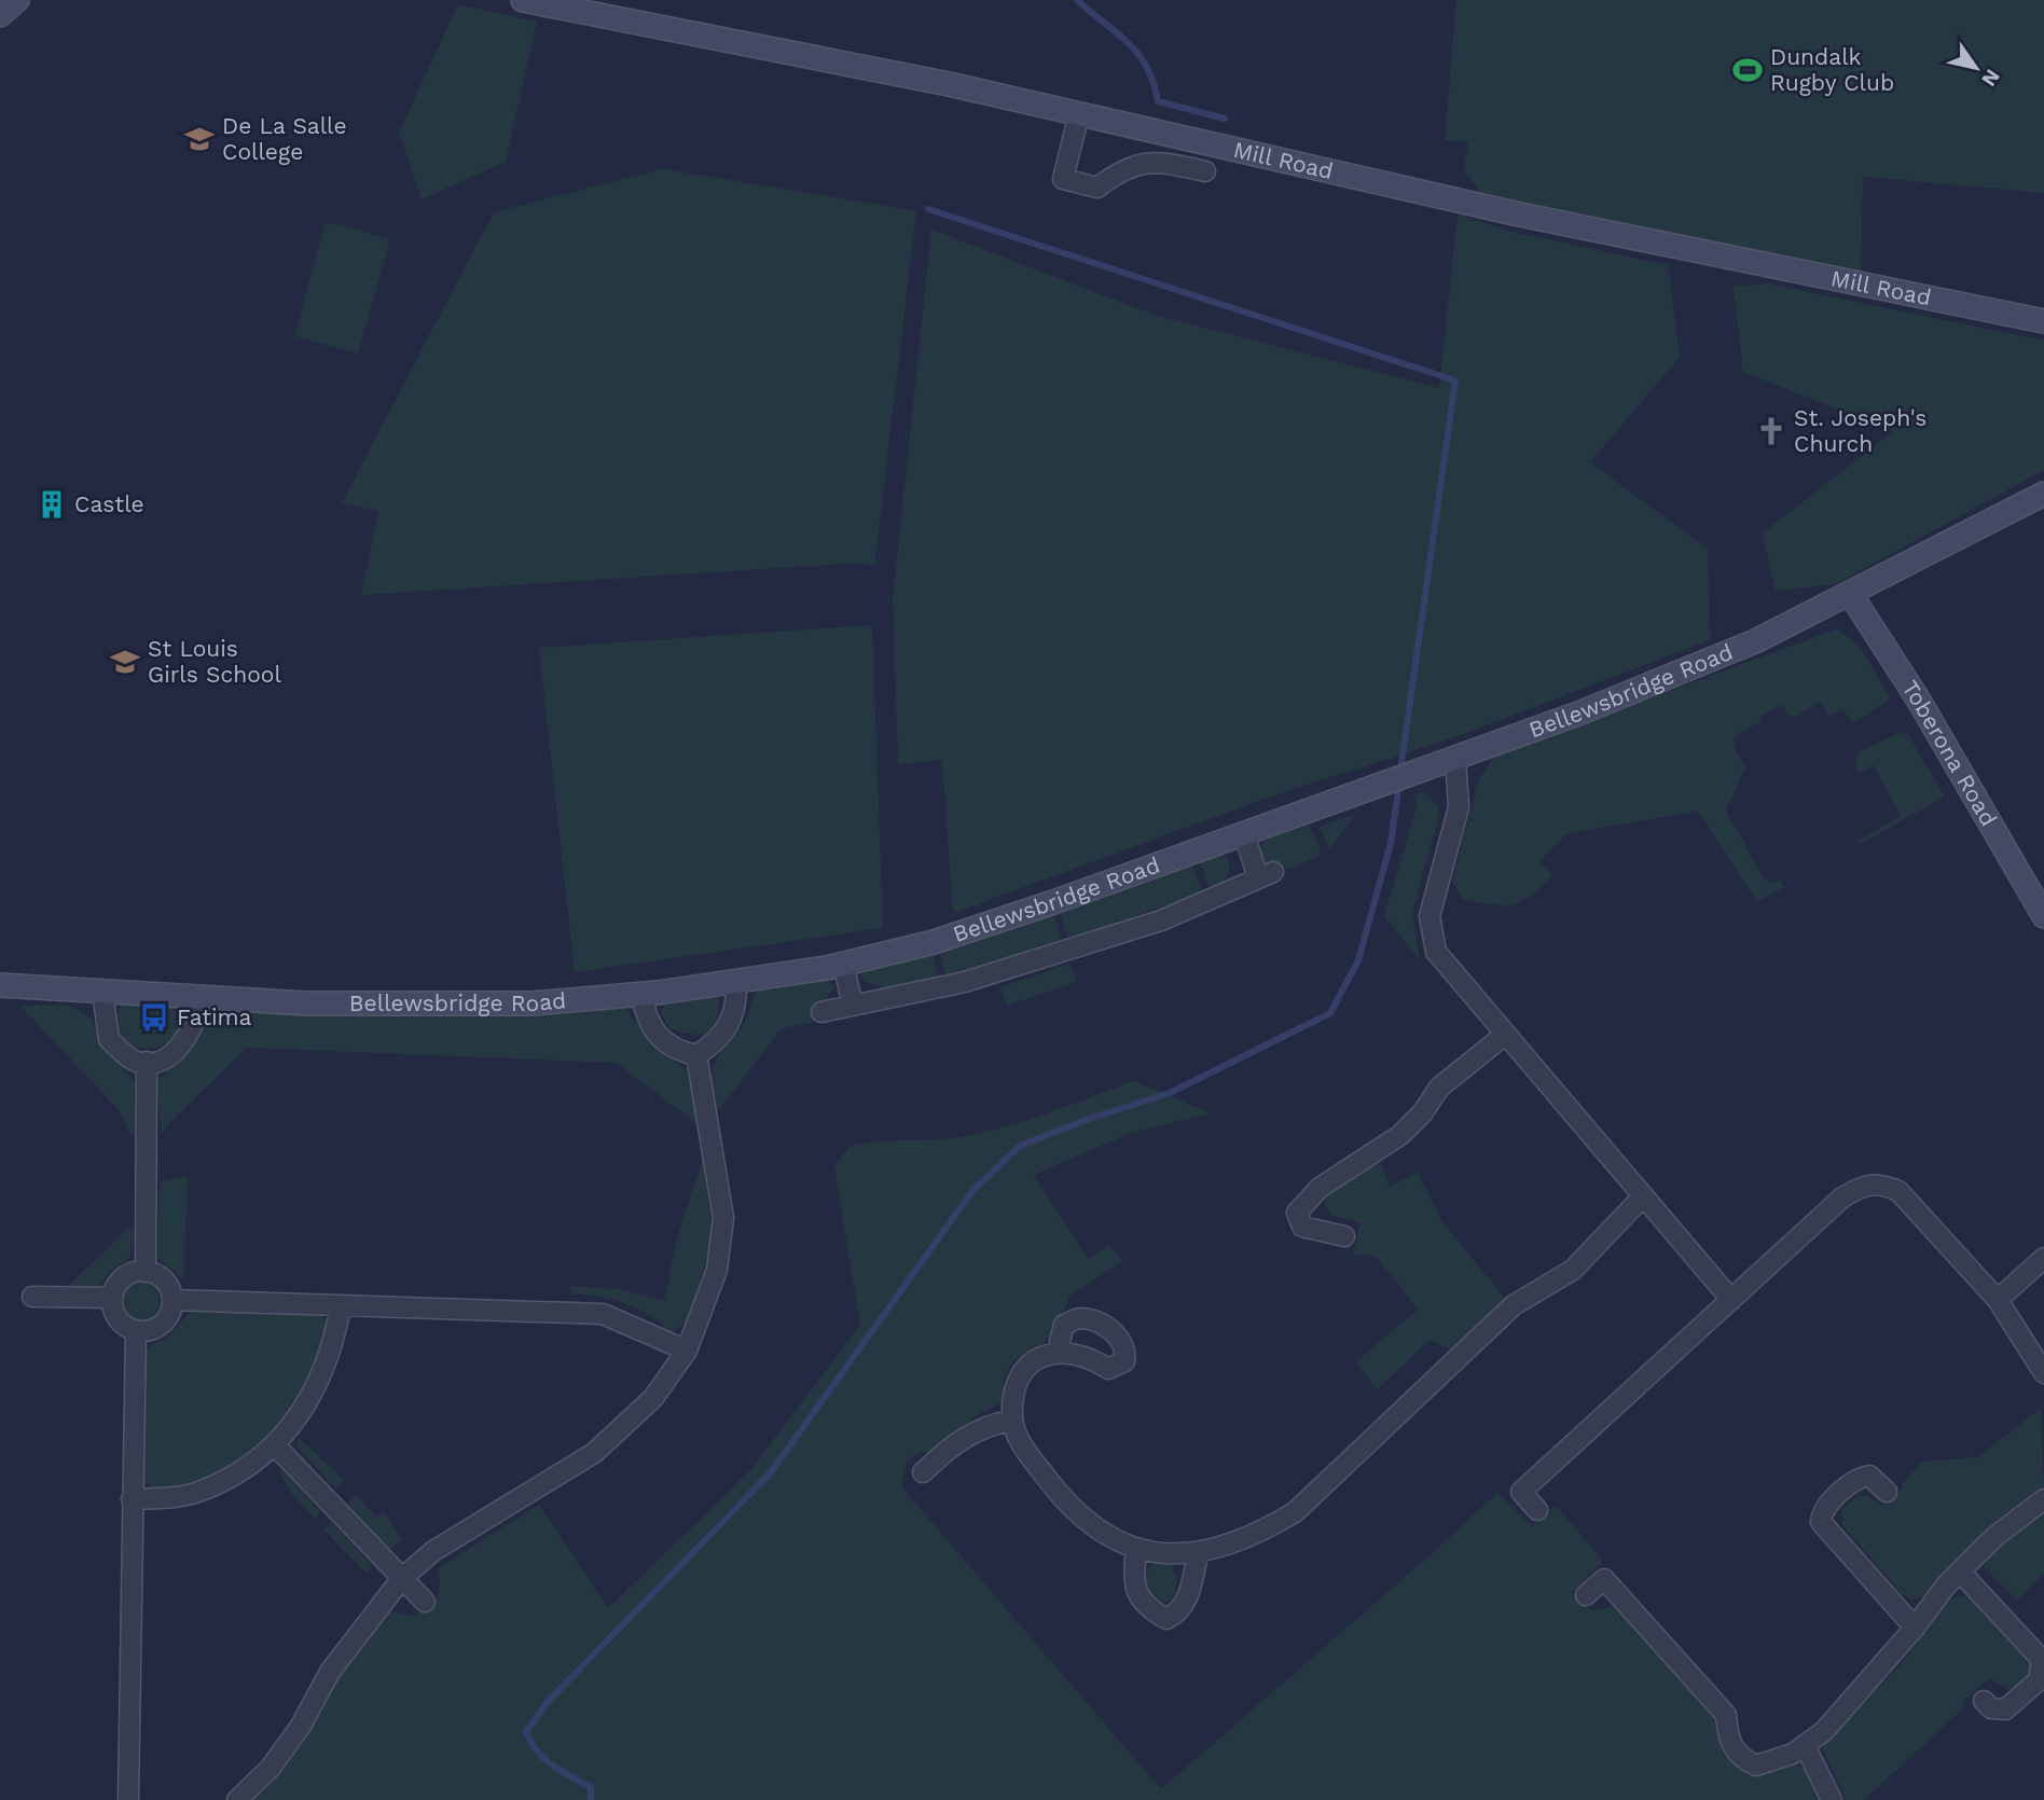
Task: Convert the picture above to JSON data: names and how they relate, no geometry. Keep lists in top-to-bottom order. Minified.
{"streets":{"street":["Mill Road","Bellewsbridge Road","Toberona Road"]},"crossings":[["Bellewsbridge Road","Toberona Road"]],"places":{"sports":["Dundalk Rugby Club"],"school or university":["De La Salle College","St Louis Girls School"],"church":["St. Joseph's Church"],"building":["Castle"],"bus stop":["Fatima"]},"north":"bottom right"}
